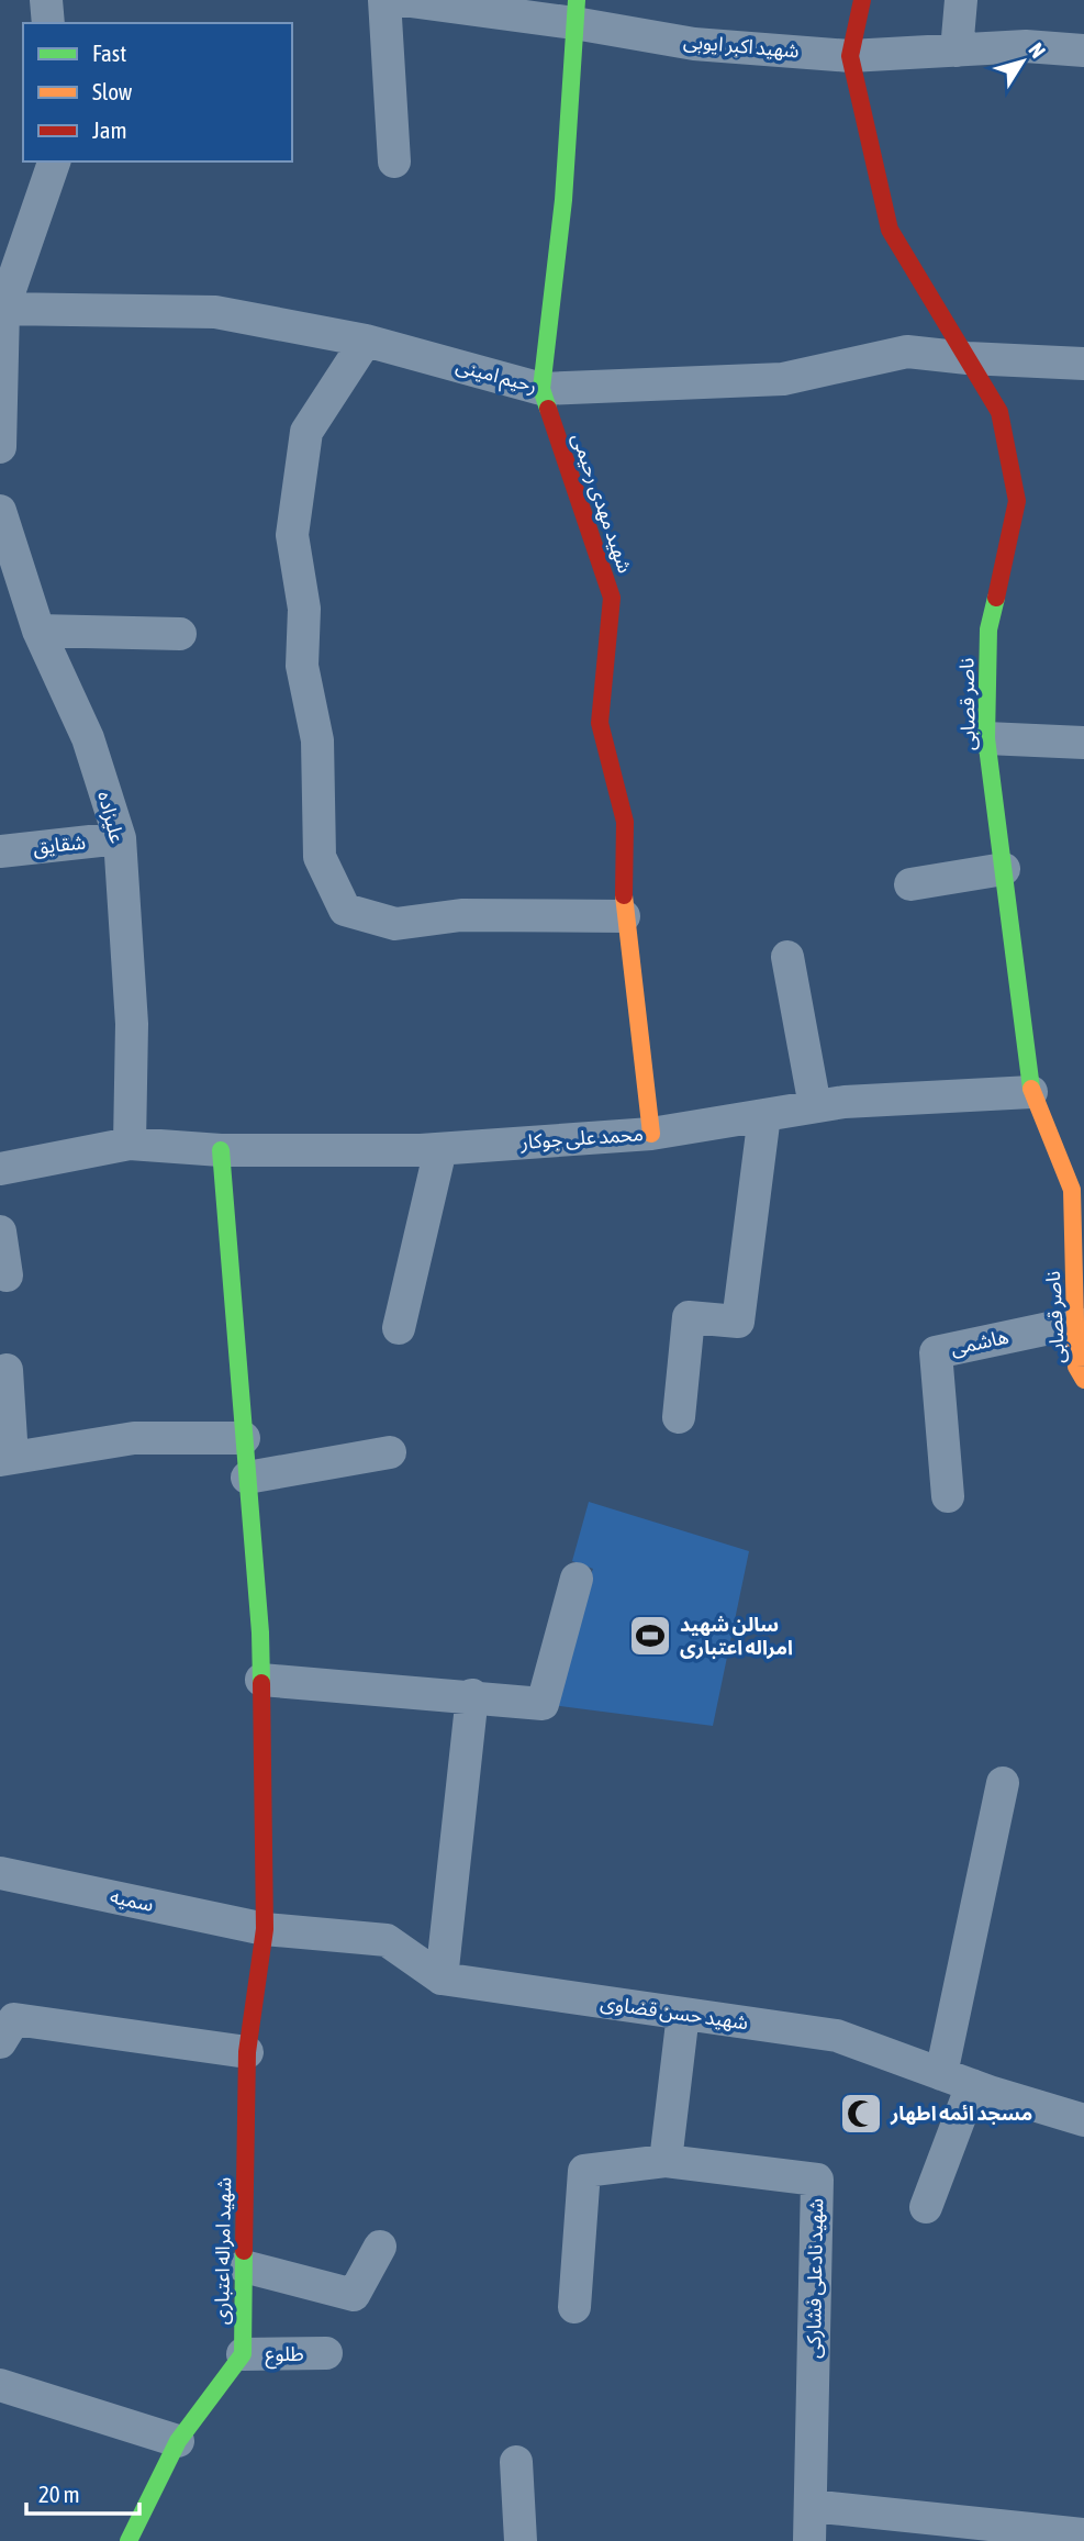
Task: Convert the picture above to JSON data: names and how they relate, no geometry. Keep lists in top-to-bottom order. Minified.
{"streets":{"street":["شهید اکبر ایوبی","رحیم امینی","شهید مهدی رحیمی","ناصر قصابی","علیزاده","شقایق","محمد علی جوکار","هاشمی","سمیه","شهید حسن قضاوی","شهید امراله اعتباری","شهید نادعلی فشارکی","طلوع"]},"crossings":[["شهید اکبر ایوبی","شهید مهدی رحیمی"],["شهید اکبر ایوبی","ناصر قصابی"],["رحیم امینی","شهید مهدی رحیمی"],["رحیم امینی","ناصر قصابی"],["شهید مهدی رحیمی","محمد علی جوکار"],["ناصر قصابی","محمد علی جوکار"],["ناصر قصابی","هاشمی"],["علیزاده","شقایق"],["علیزاده","محمد علی جوکار"],["محمد علی جوکار","شهید امراله اعتباری"],["سمیه","شهید حسن قضاوی"],["سمیه","شهید امراله اعتباری"],["شهید حسن قضاوی","شهید امراله اعتباری"],["شهید امراله اعتباری","طلوع"]],"places":{"sports":["سالن شهید امراله اعتباری"],"mosque":["مسجد ائمه اطهار"]},"legend":["Fast","Slow","Jam"],"scale_bar":"20 m","north":"top right"}
